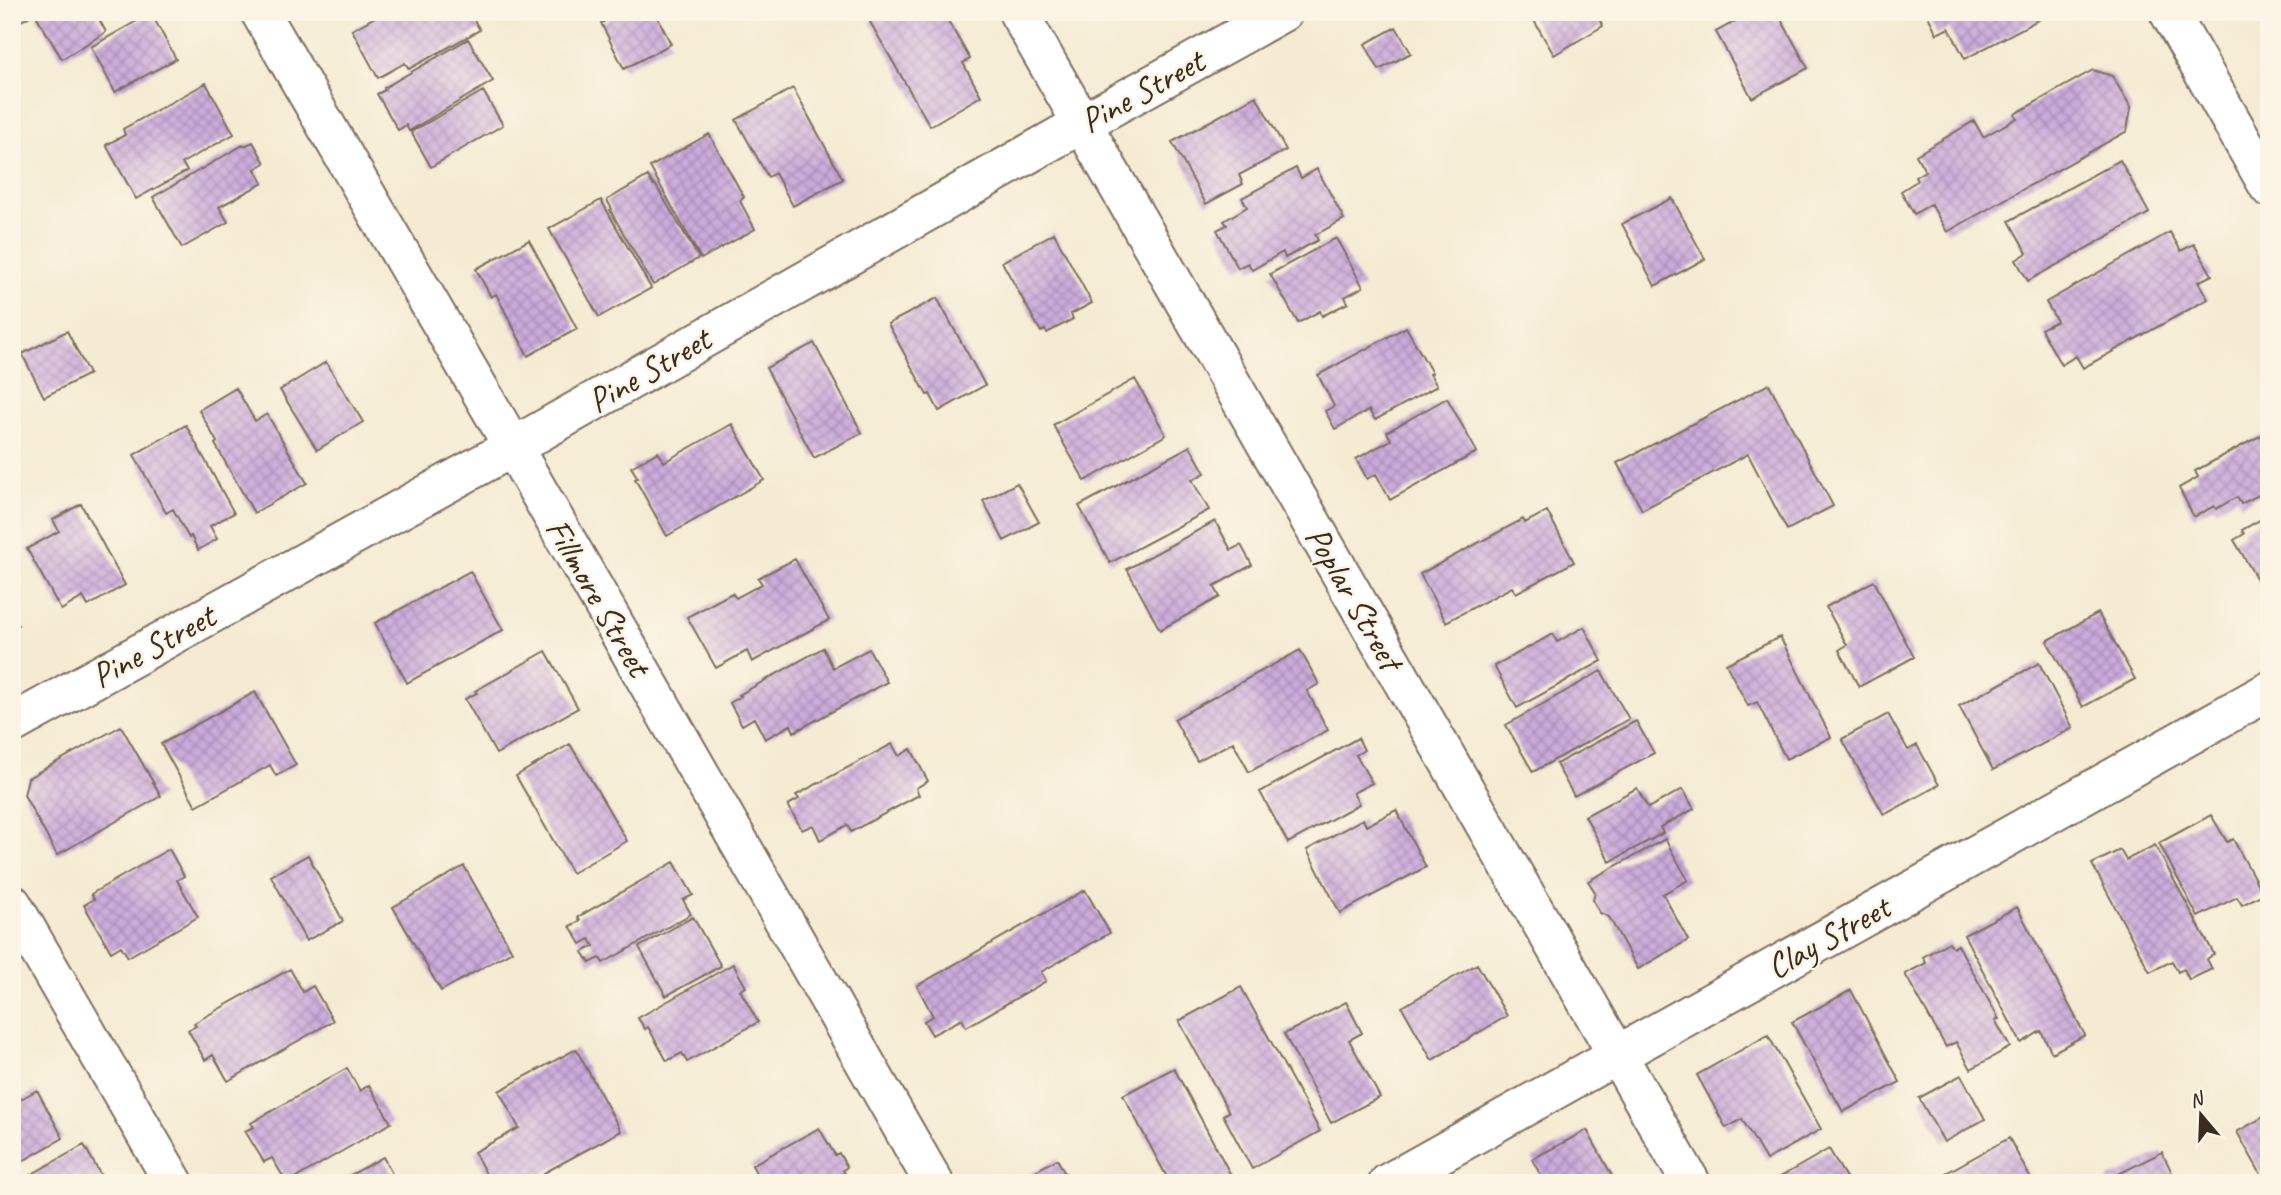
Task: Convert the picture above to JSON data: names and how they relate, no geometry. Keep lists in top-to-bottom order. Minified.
{"streets":{"street":["Pine Street","Fillmore Street","Poplar Street","Clay Street"]},"crossings":[["Pine Street","Fillmore Street"],["Pine Street","Poplar Street"],["Poplar Street","Clay Street"]],"north":"top"}
